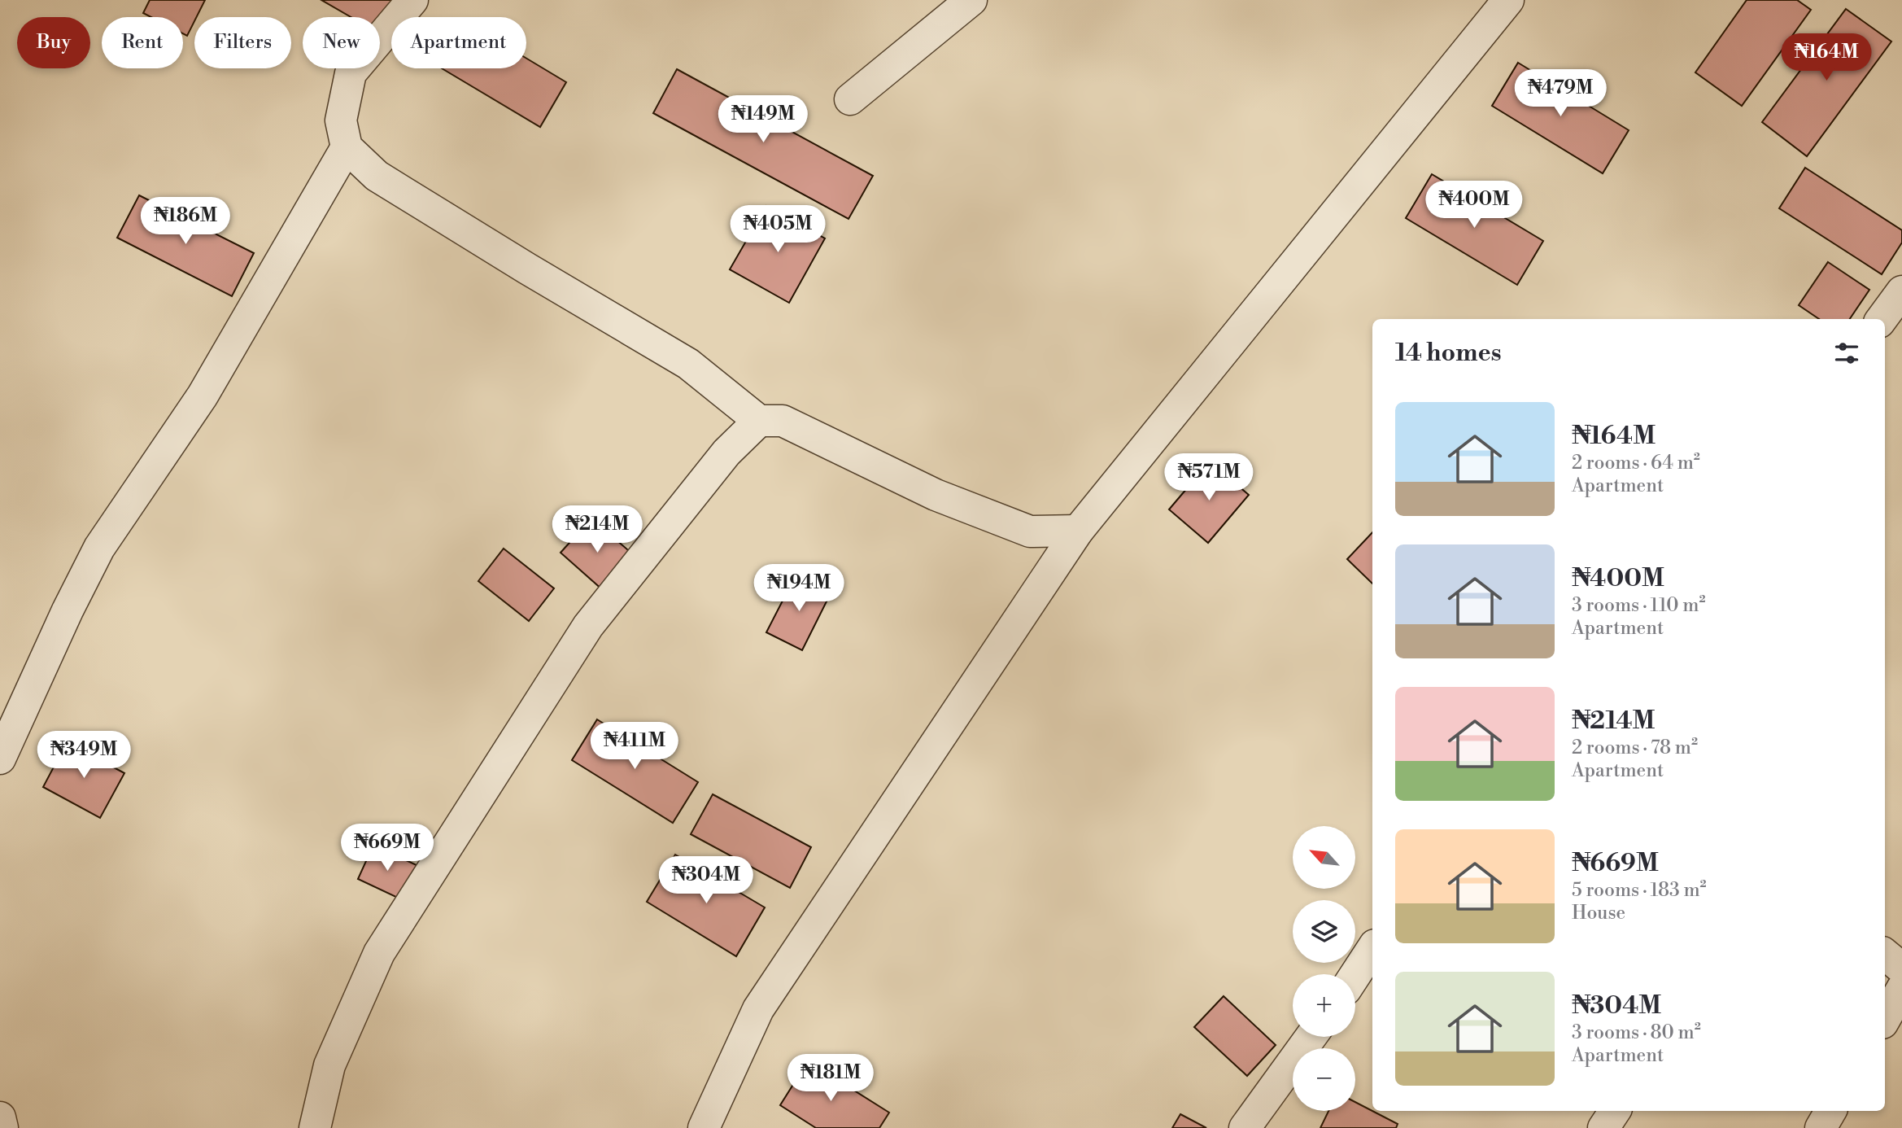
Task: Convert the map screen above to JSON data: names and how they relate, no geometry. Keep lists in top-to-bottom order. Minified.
{"north":"top left","page":{"chip":["Buy","Rent","Filters","New","Apartment"],"price":["₦164M","₦479M","₦149M","₦400M","₦186M","₦405M","₦571M","₦214M","₦194M","₦411M","₦349M","₦669M","₦304M","₦181M"],"heading":"14 homes","list":[{"name":"₦164M","note":"2 rooms · 64 m² · Apartment"},{"name":"₦400M","note":"3 rooms · 110 m² · Apartment"},{"name":"₦214M","note":"2 rooms · 78 m² · Apartment"},{"name":"₦669M","note":"5 rooms · 183 m² · House"},{"name":"₦304M","note":"3 rooms · 80 m² · Apartment"}],"map_buttons":["+","−"]}}
